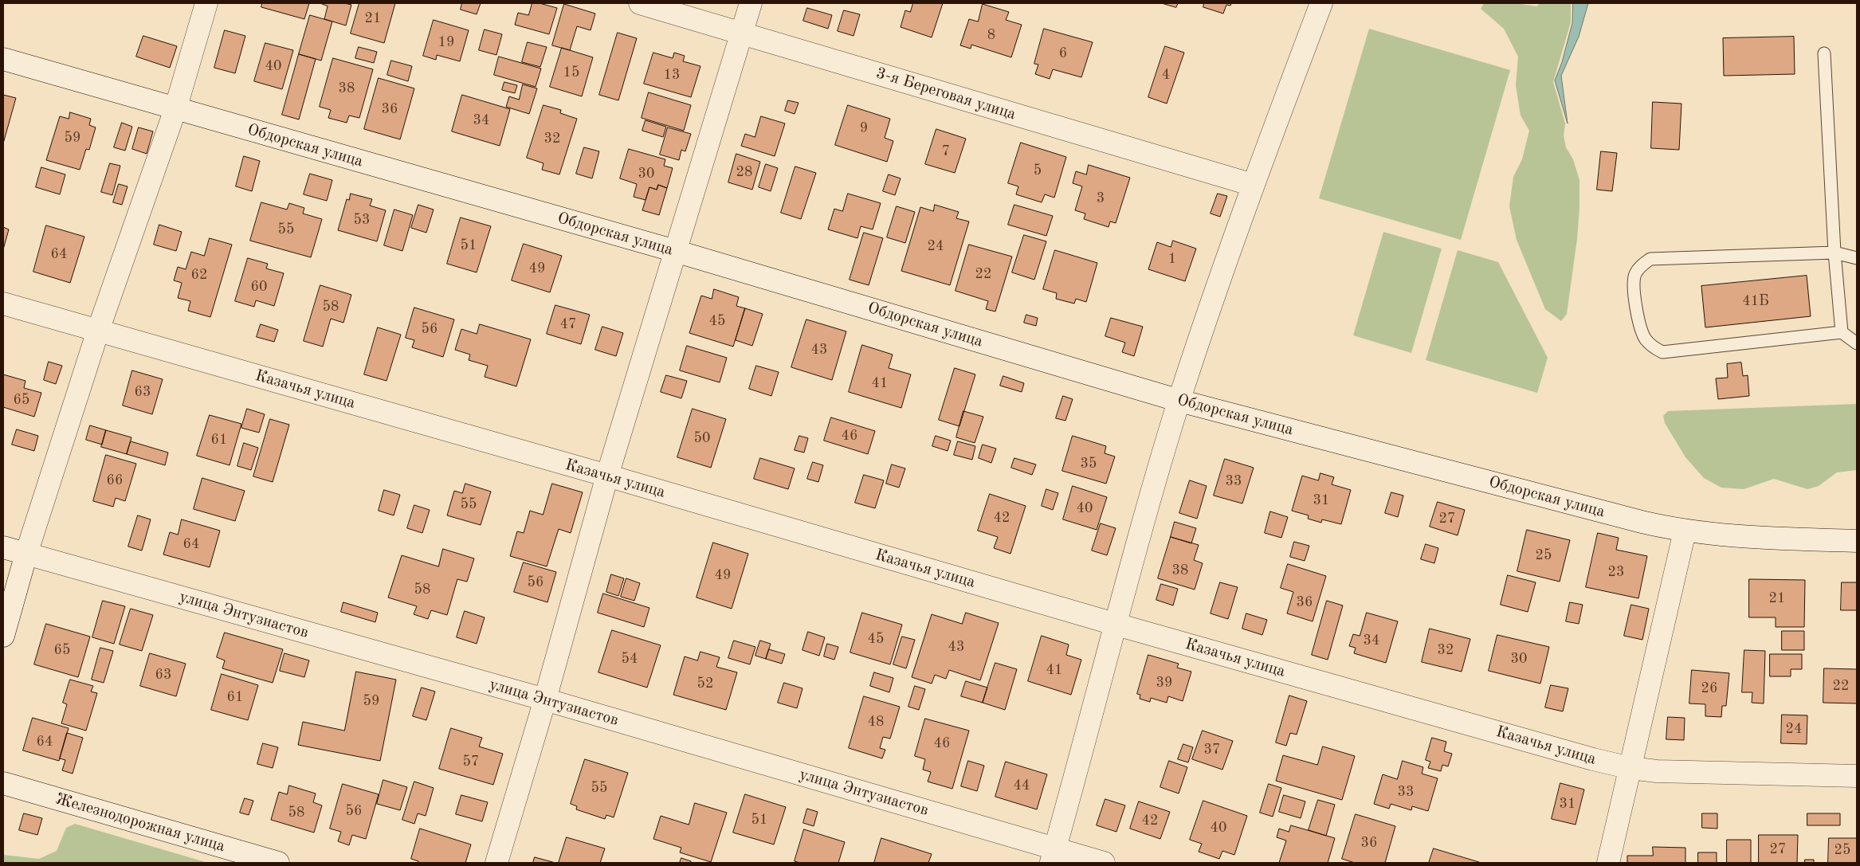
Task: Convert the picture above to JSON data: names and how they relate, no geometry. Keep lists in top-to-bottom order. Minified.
{"streets":{"street":["3-я Береговая улица","Обдорская улица","Казачья улица","улица Энтузиастов","Железнодорожная улица"]},"house_numbers":["21","8","19","6","40","15","13","4","38","36","34","9","59","32","7","5","28","30","3","53","55","51","24","64","1","49","22","62","60","41Б","58","45","47","56","43","41","63","65","46","50","61","35","66","33","31","55","40","42","27","64","25","38","23","49","56","58","21","36","45","34","43","65","32","54","30","41","63","39","52","22","26","61","59","48","24","64","46","37","57","44","55","33","31","56","58","51","42","40","36","27","25"]}
